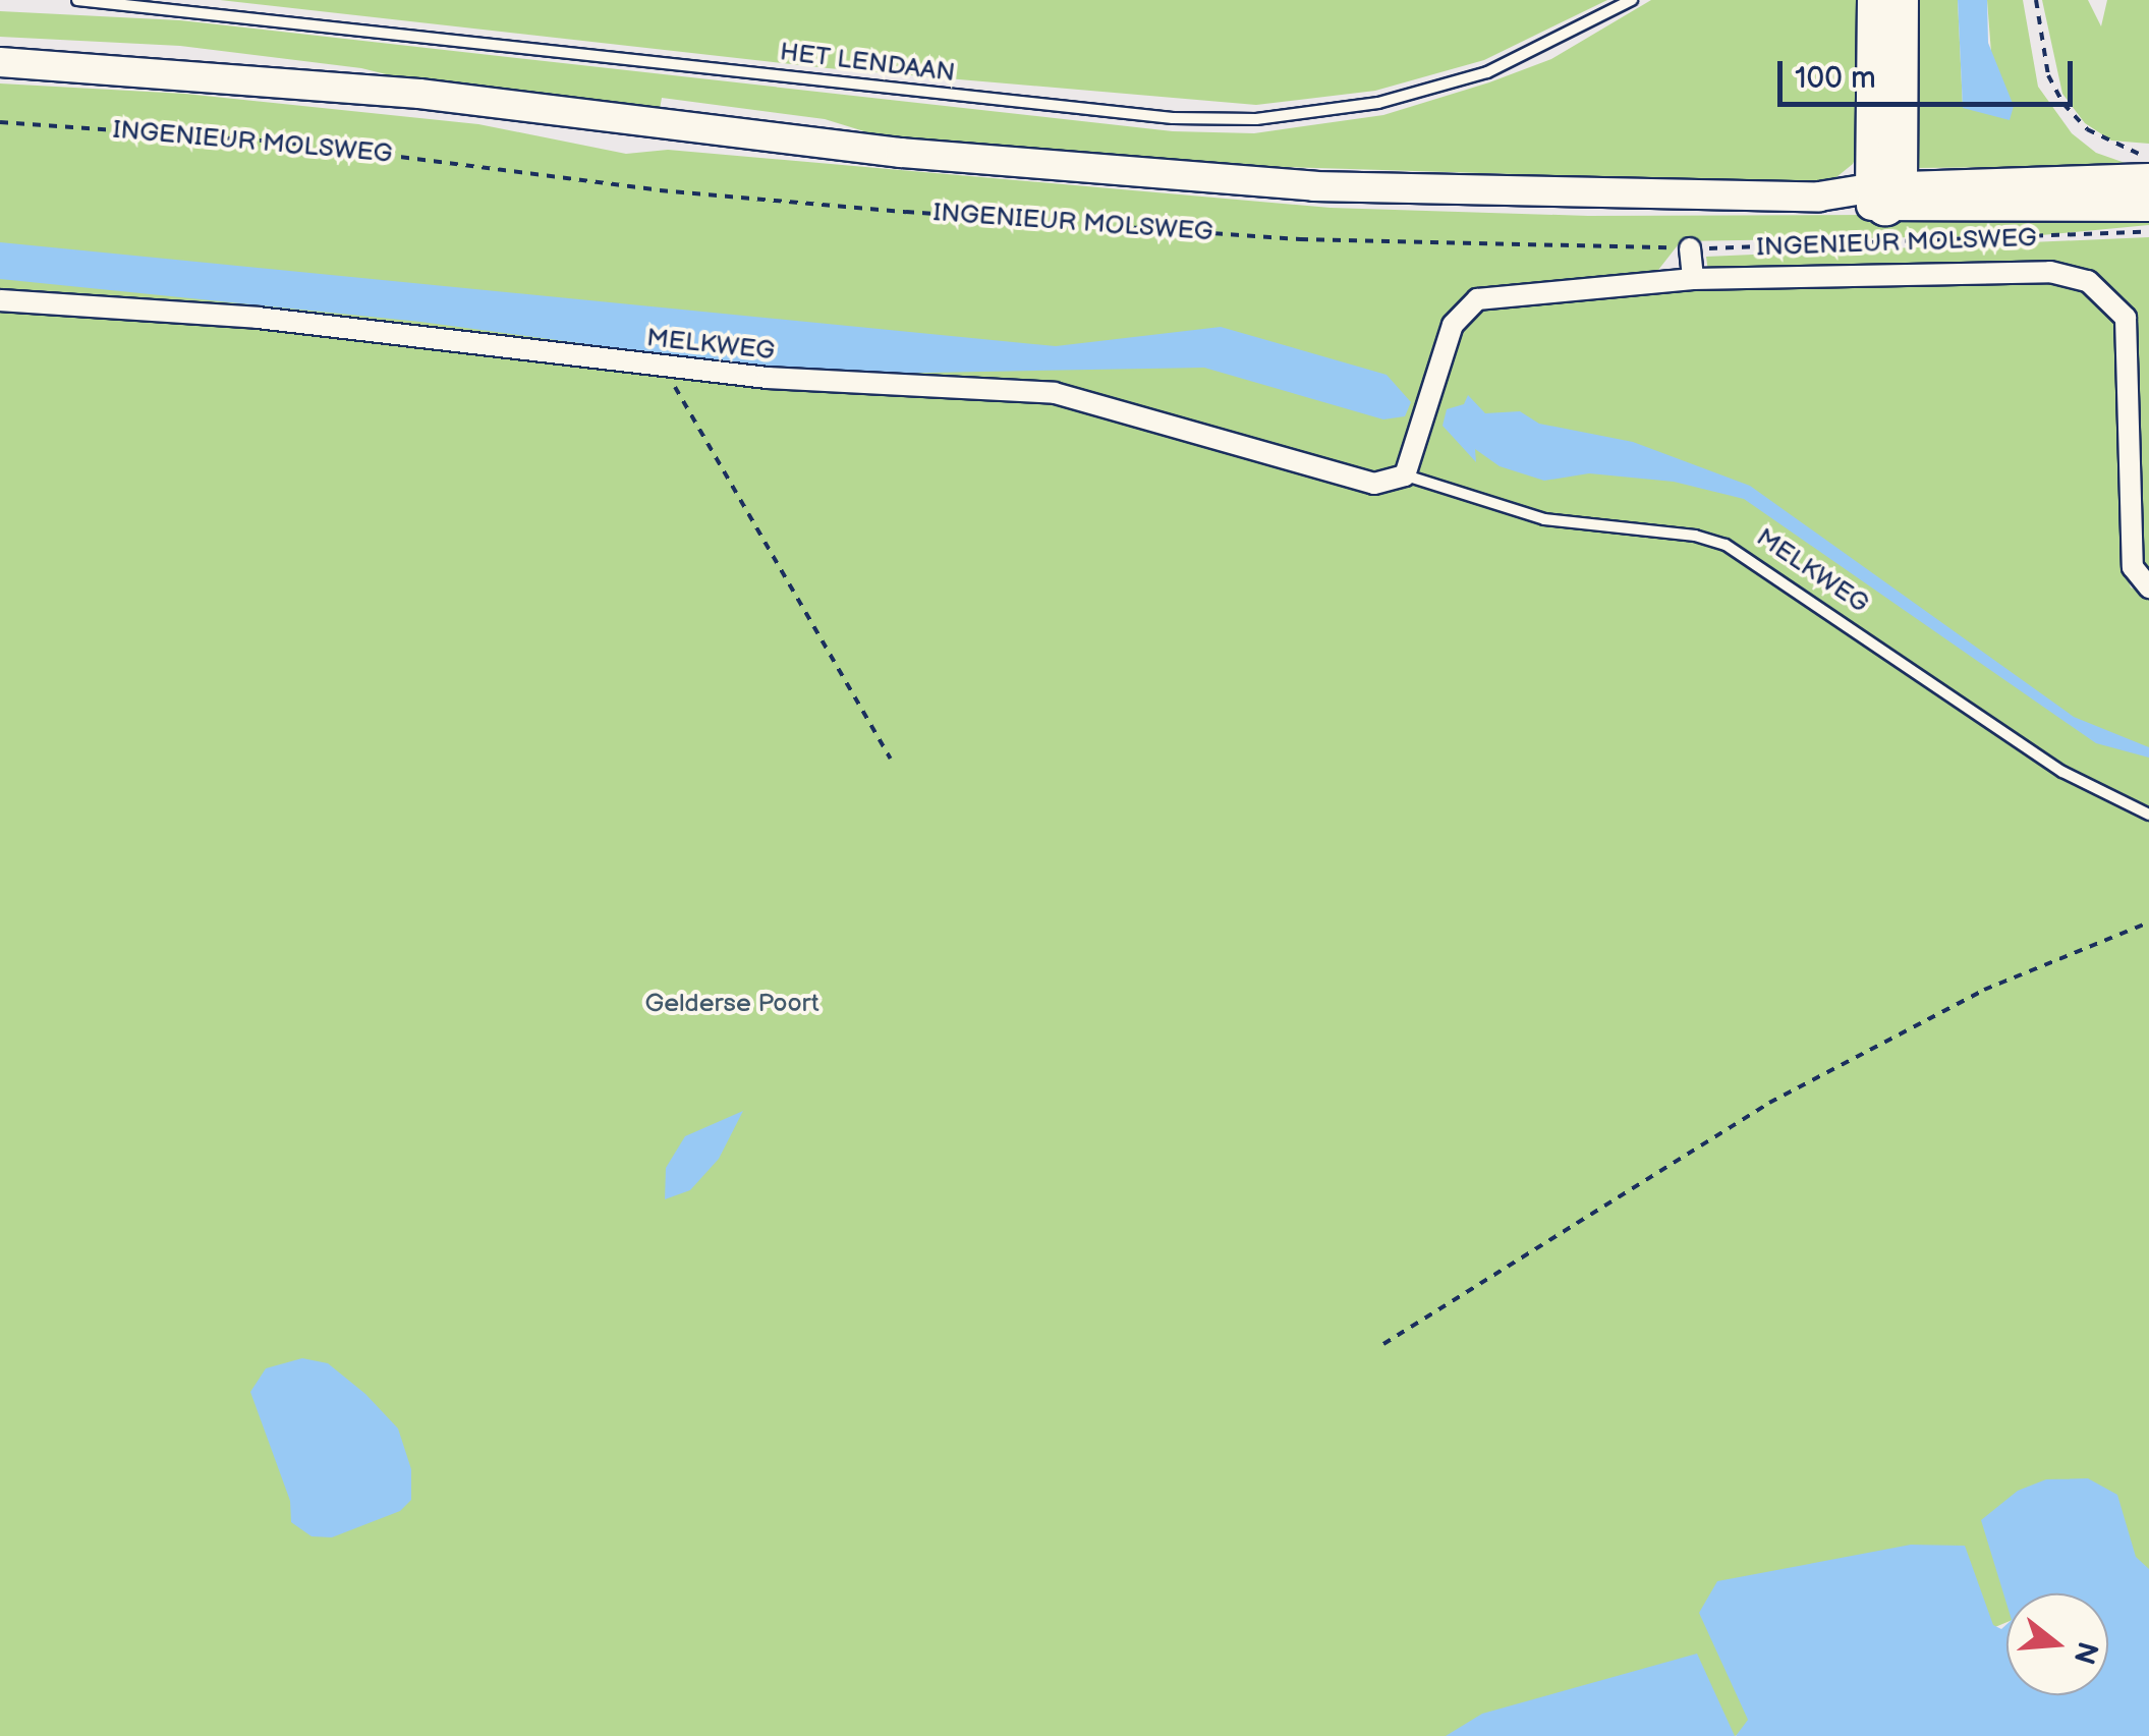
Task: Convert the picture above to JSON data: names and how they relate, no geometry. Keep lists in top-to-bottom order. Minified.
{"streets":{"main road":["INGENIEUR MOLSWEG"],"street":["MELKWEG"],"lane":["HET LENDAAN"]},"parks":["Gelderse Poort"],"scale_bar":"100 m","north":"right"}
